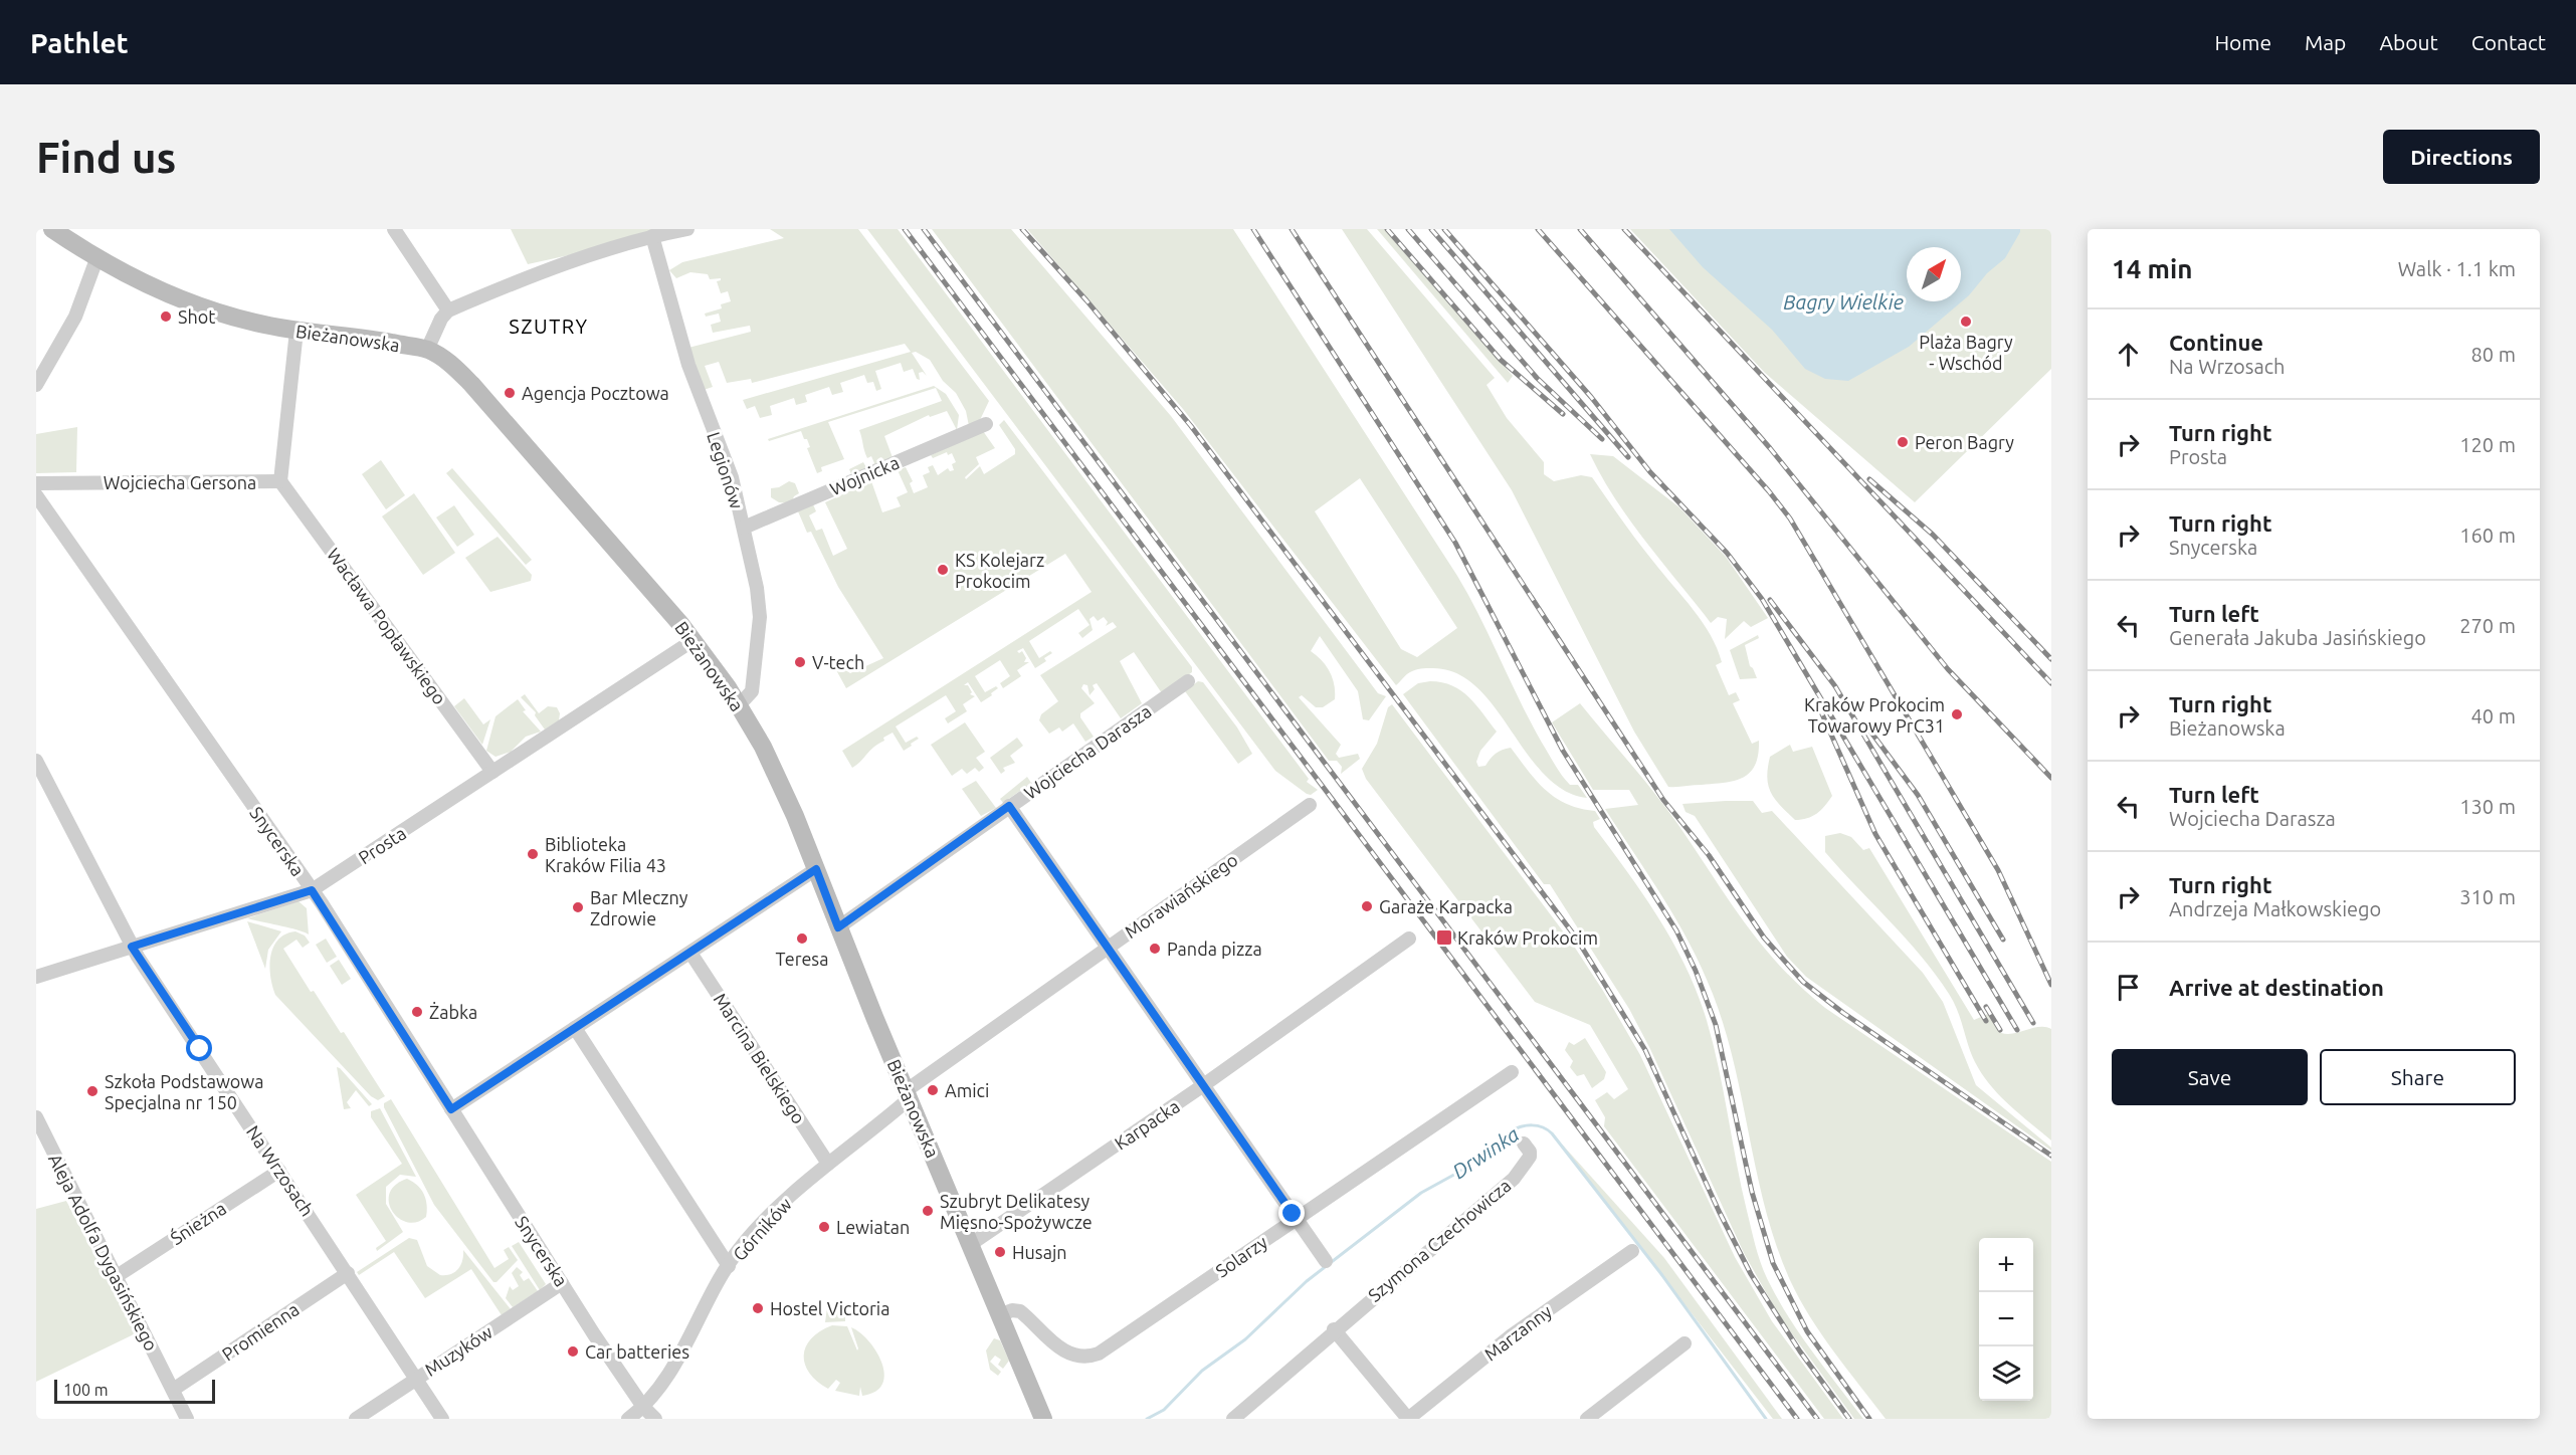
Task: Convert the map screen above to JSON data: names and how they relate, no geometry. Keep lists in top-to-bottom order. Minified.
{"streets":{"street":["Bieżanowska","Legionów","Wojnicka","Wojciecha Gersona","Wacława Popławskiego","Wojciecha Darasza","Snycerska","Prosta","Morawiańskiego","Marcina Bielskiego","Karpacka","Na Wrzosach","Śnieżna","Górników","Szymona Czechowicza","Aleja Adolfa Dygasińskiego","Solarzy","Promienna","Marzanny","Muzyków"]},"crossings":[["Bieżanowska","Legionów"],["Bieżanowska","Wojciecha Gersona"],["Bieżanowska","Wojciecha Darasza"],["Bieżanowska","Prosta"],["Bieżanowska","Morawiańskiego"],["Bieżanowska","Karpacka"],["Bieżanowska","Górników"],["Bieżanowska","Solarzy"],["Legionów","Wojnicka"],["Wojciecha Gersona","Wacława Popławskiego"],["Wacława Popławskiego","Prosta"],["Snycerska","Prosta"],["Snycerska","Górników"],["Snycerska","Muzyków"],["Prosta","Na Wrzosach"],["Morawiańskiego","Górników"],["Marcina Bielskiego","Górników"],["Na Wrzosach","Śnieżna"],["Na Wrzosach","Promienna"],["Na Wrzosach","Muzyków"],["Śnieżna","Aleja Adolfa Dygasińskiego"],["Aleja Adolfa Dygasińskiego","Promienna"]],"districts":["SZUTRY"],"water":["Bagry Wielkie","Drwinka"],"places":{"other":["Shot","Plaża Bagry - Wschód","Agencja Pocztowa","Peron Bagry","KS Kolejarz Prokocim","V-tech","Kraków Prokocim Towarowy PrC31","Biblioteka Kraków Filia 43","Garaże Karpacka","Bar Mleczny Zdrowie","Teresa","Panda pizza","Żabka","Amici","Szkoła Podstawowa Specjalna nr 150","Szubryt Delikatesy Mięsno-Spożywcze","Lewiatan","Husajn","Hostel Victoria","Car batteries"],"transit":["Kraków Prokocim"]},"scale_bar":"100 m","north":"top right","page":{"header":"Pathlet","nav":["Home","Map","About","Contact"],"buttons":["Directions",["Save","Share"]],"title":"Find us","heading":["14 min","Walk · 1.1 km"],"list":[["Continue","Na Wrzosach","80 m"],["Turn right","Prosta","120 m"],["Turn right","Snycerska","160 m"],["Turn left","Generała Jakuba Jasińskiego","270 m"],["Turn right","Bieżanowska","40 m"],["Turn left","Wojciecha Darasza","130 m"],["Turn right","Andrzeja Małkowskiego","310 m"],"Arrive at destination"],"map_buttons":["+","−"],"scale":"100 m"}}
